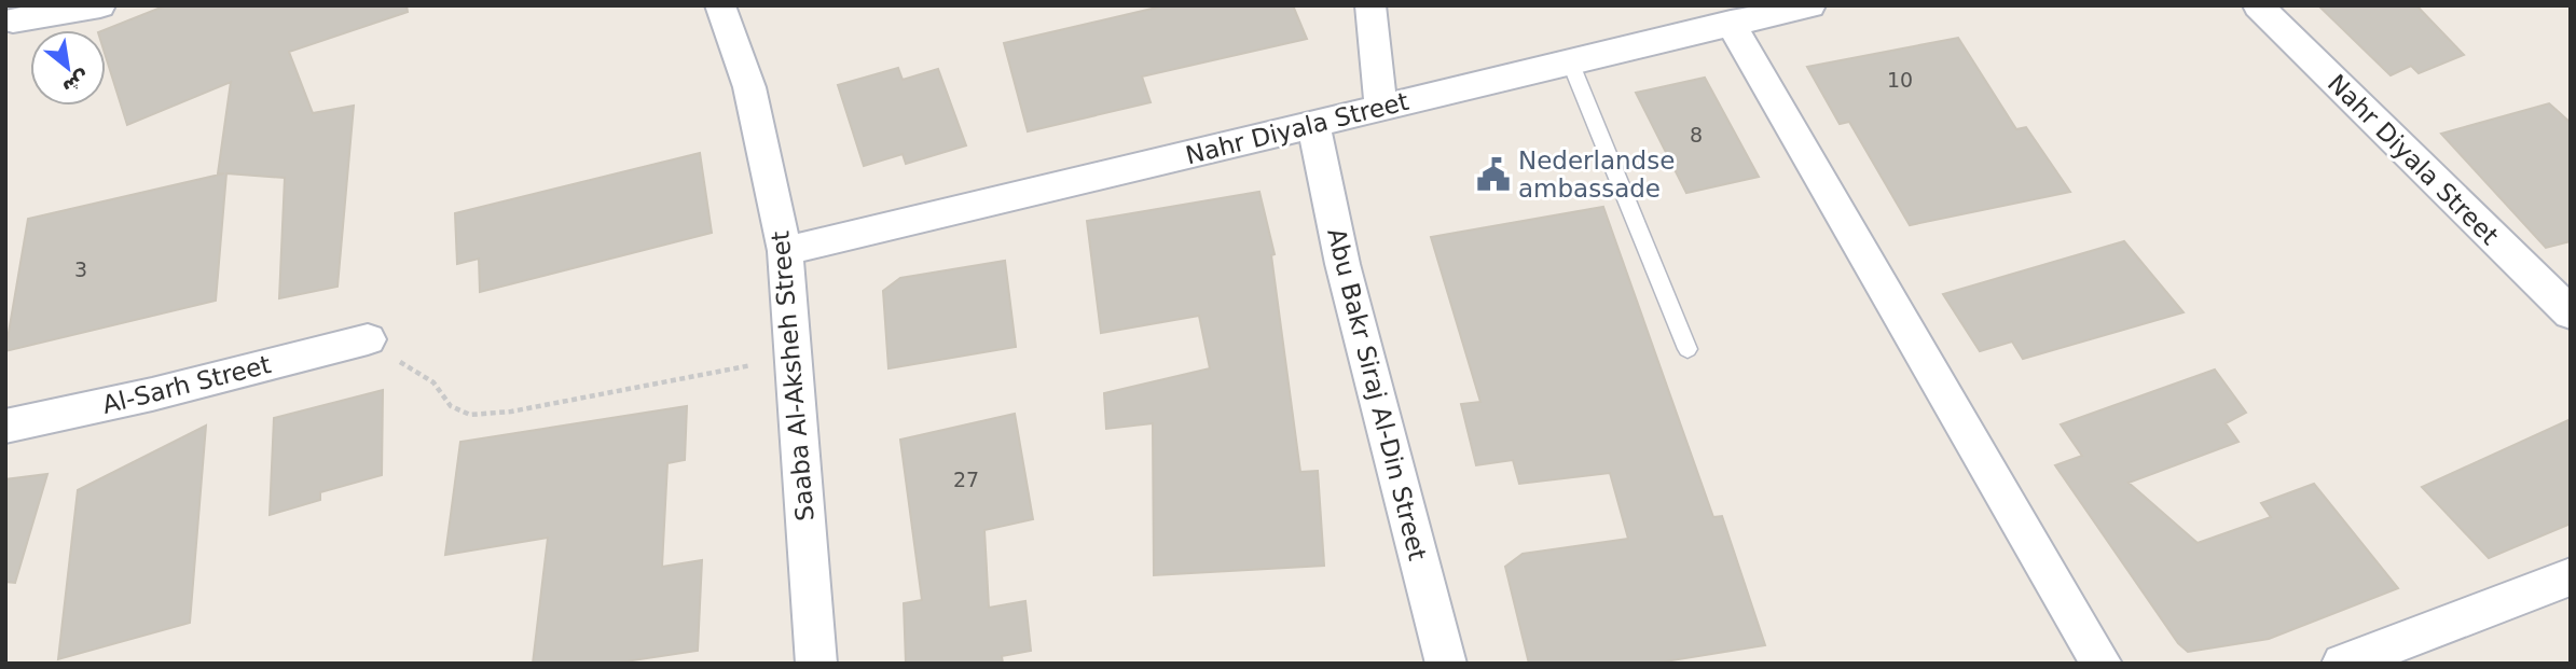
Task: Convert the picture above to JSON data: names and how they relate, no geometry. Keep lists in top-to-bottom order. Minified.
{"streets":{"street":["Nahr Diyala Street","Saaba Al-Aksheh Street","Al-Sarh Street","Abu Bakr Siraj Al-Din Street"]},"crossings":[["Nahr Diyala Street","Saaba Al-Aksheh Street"],["Nahr Diyala Street","Abu Bakr Siraj Al-Din Street"]],"places":{"public building":["Nederlandse ambassade"]},"house_numbers":["10","8","3","27"],"north":"bottom right"}
